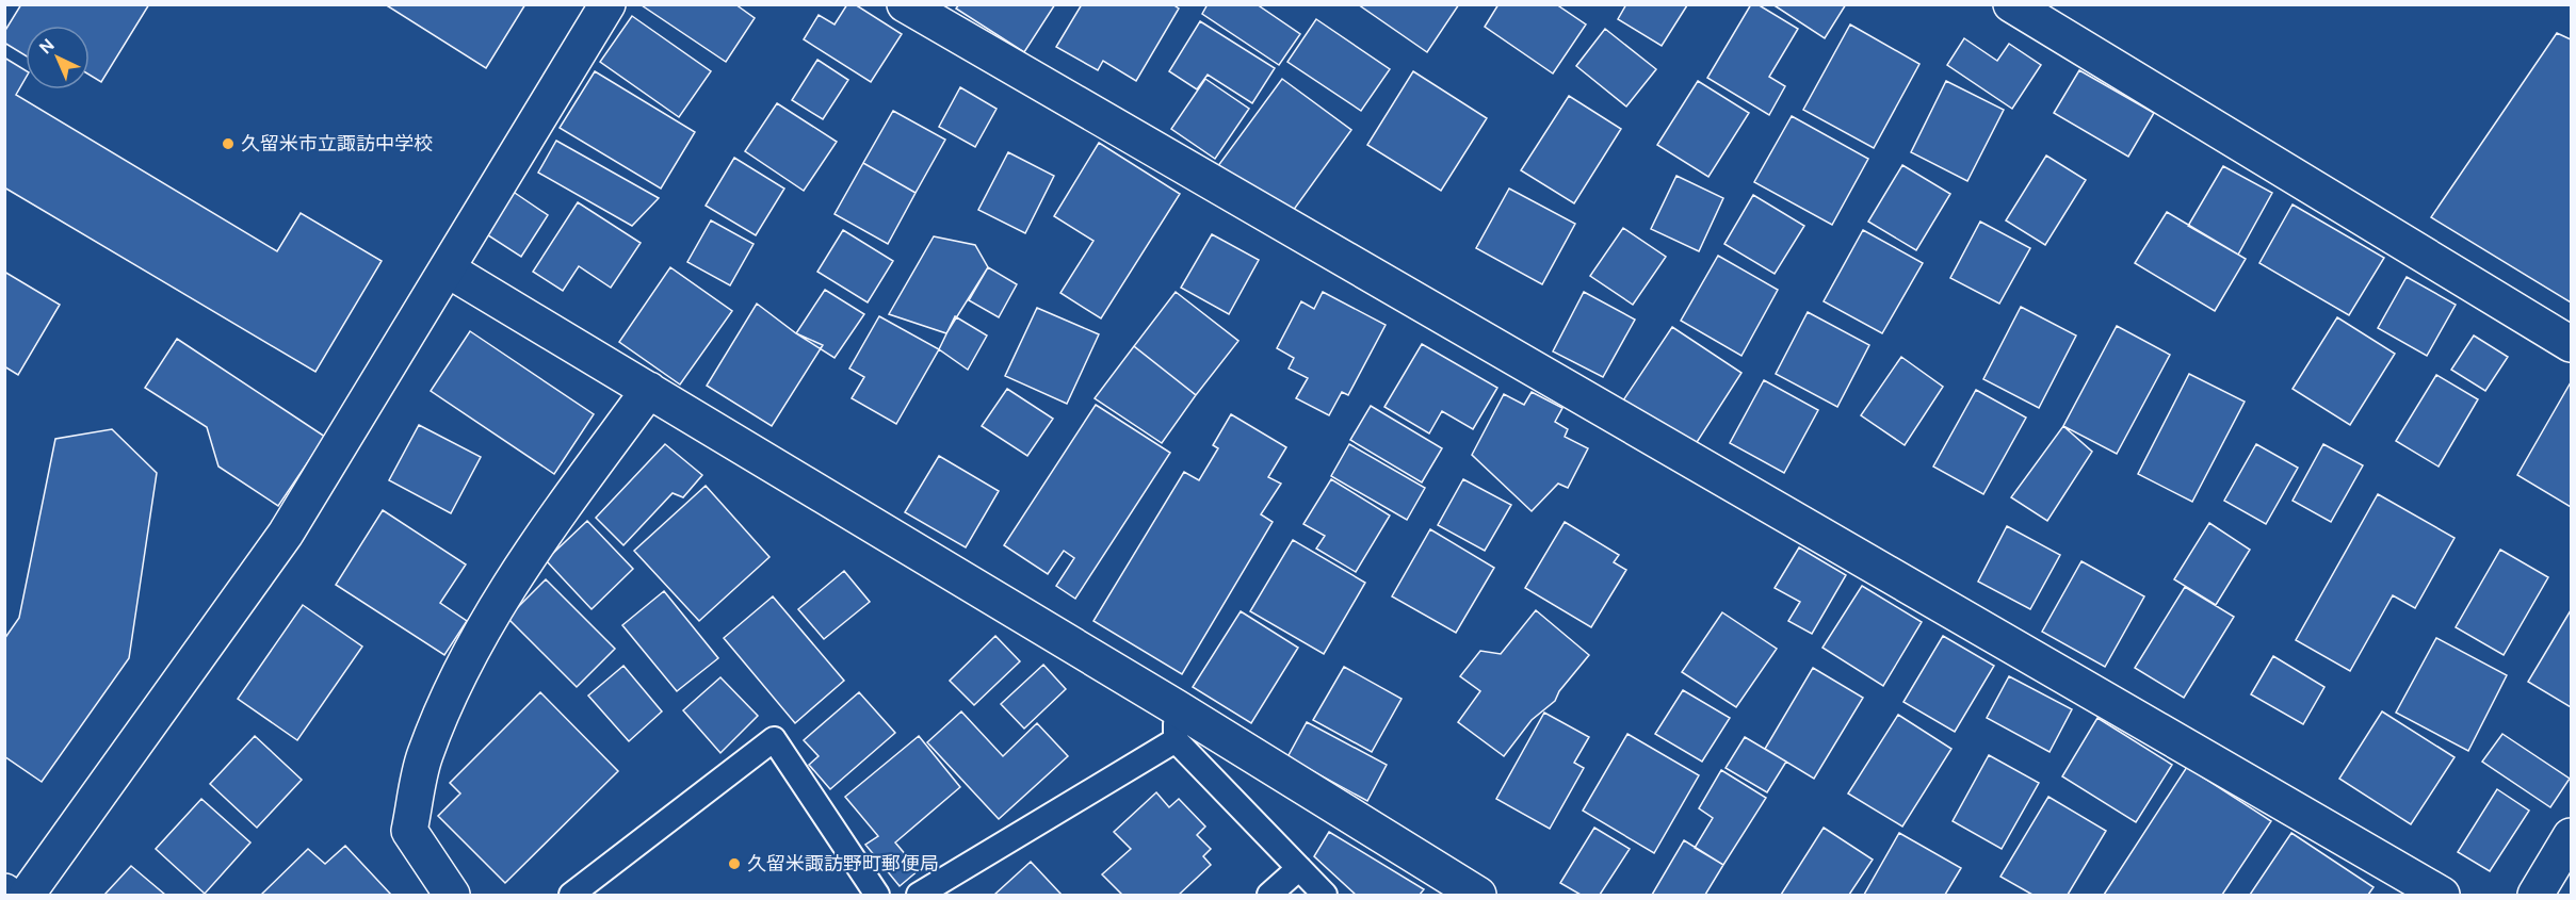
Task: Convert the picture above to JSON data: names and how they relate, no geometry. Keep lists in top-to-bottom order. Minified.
{"places":["久留米市立諏訪中学校","久留米諏訪野町郵便局"],"north":"top left"}
